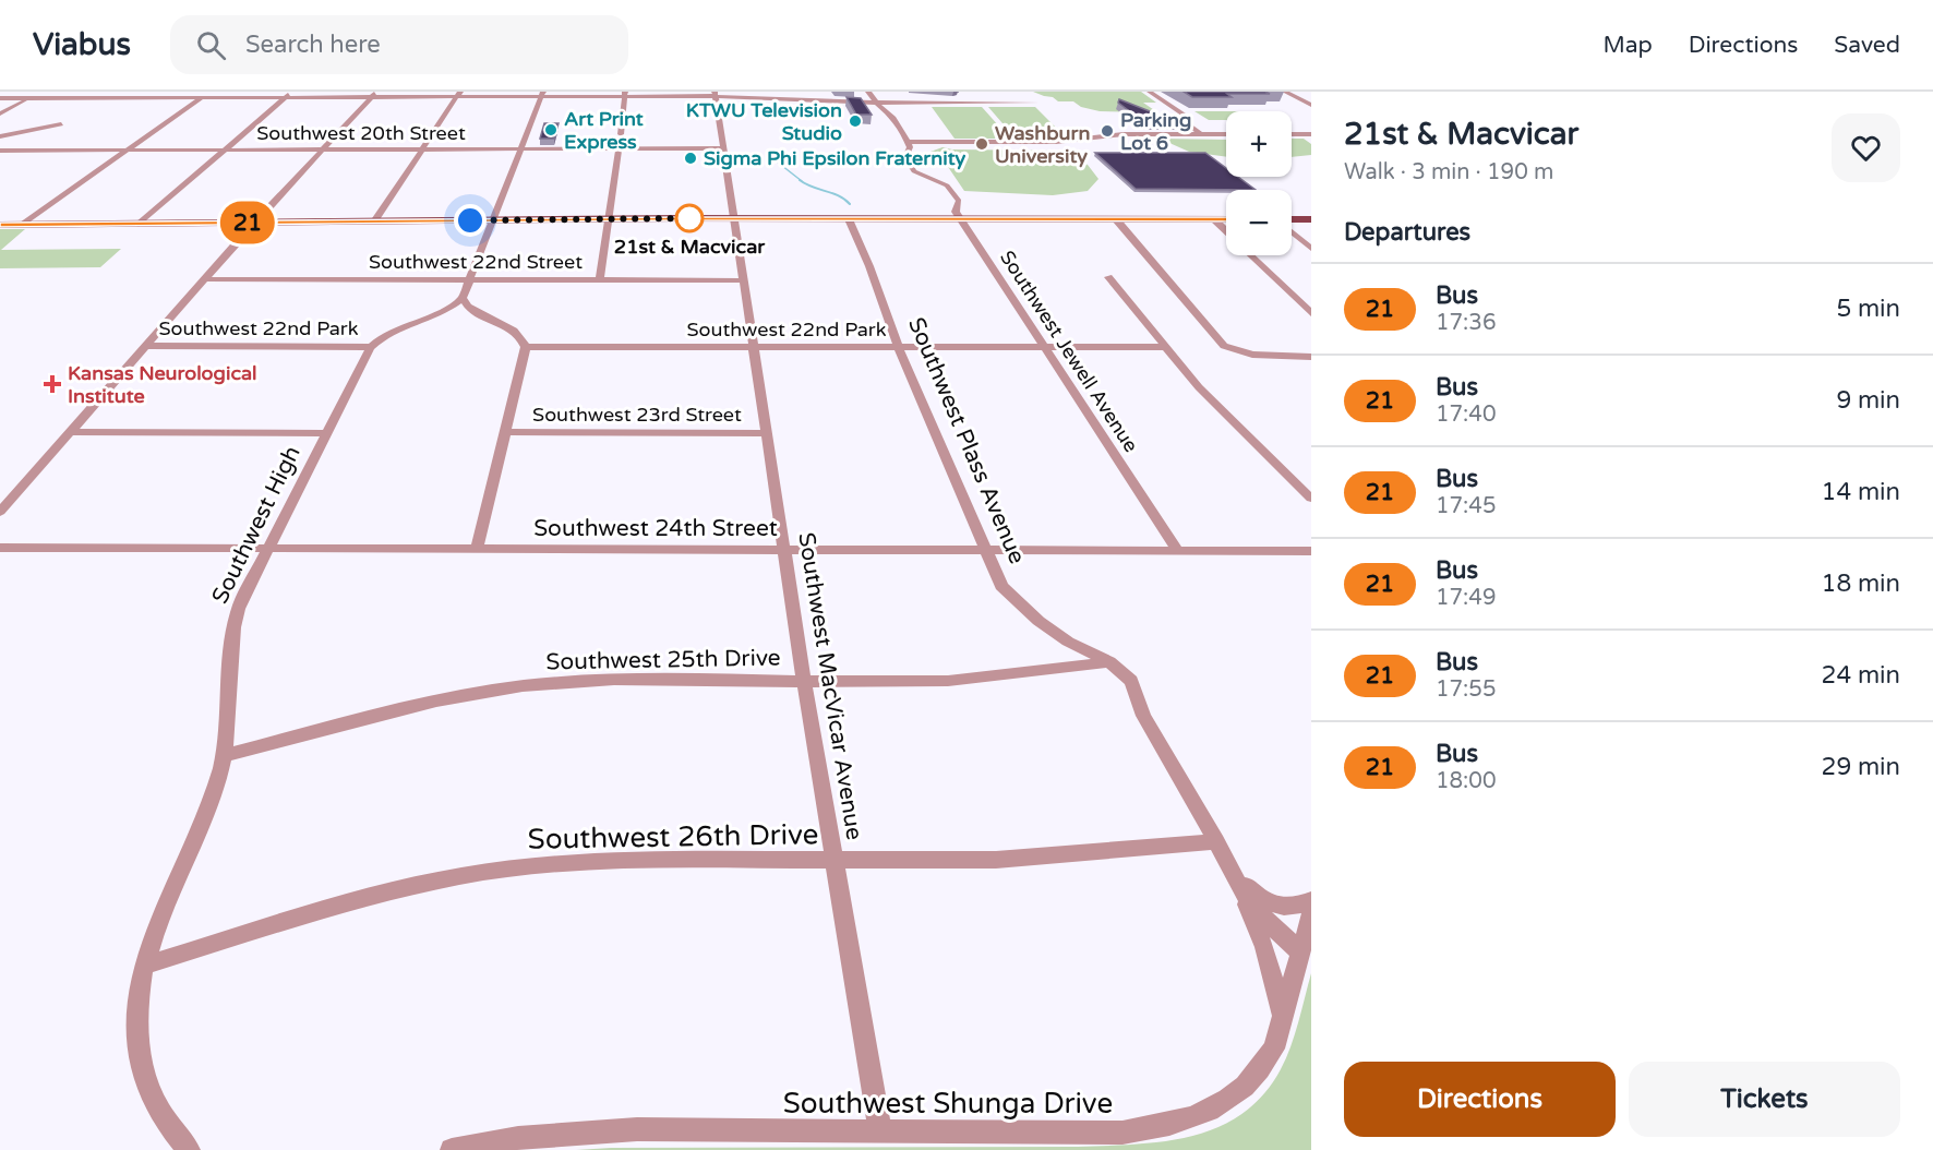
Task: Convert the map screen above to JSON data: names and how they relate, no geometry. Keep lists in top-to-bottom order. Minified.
{"streets":{"street":["Southwest 20th Street","Southwest 22nd Street","Southwest 22nd Park","Southwest Jewell Avenue","Southwest 23rd Street","Southwest Plass Avenue","Southwest High","Southwest 24th Street","Southwest 25th Drive","Southwest MacVicar Avenue","Southwest 26th Drive","Southwest Shunga Drive"]},"crossings":[["Southwest 20th Street","Southwest MacVicar Avenue"],["Southwest 22nd Street","Southwest MacVicar Avenue"],["Southwest 22nd Park","Southwest Jewell Avenue"],["Southwest 22nd Park","Southwest Plass Avenue"],["Southwest 22nd Park","Southwest High"],["Southwest 22nd Park","Southwest MacVicar Avenue"],["Southwest Jewell Avenue","Southwest 24th Street"],["Southwest 23rd Street","Southwest MacVicar Avenue"],["Southwest Plass Avenue","Southwest 24th Street"],["Southwest Plass Avenue","Southwest 25th Drive"],["Southwest Plass Avenue","Southwest 26th Drive"],["Southwest Plass Avenue","Southwest Shunga Drive"],["Southwest High","Southwest 24th Street"],["Southwest High","Southwest 25th Drive"],["Southwest High","Southwest 26th Drive"],["Southwest 24th Street","Southwest MacVicar Avenue"],["Southwest 25th Drive","Southwest MacVicar Avenue"],["Southwest MacVicar Avenue","Southwest 26th Drive"],["Southwest MacVicar Avenue","Southwest Shunga Drive"]],"places":{"other":["KTWU Television Studio","Art Print Express","Parking Lot 6","Washburn University","Sigma Phi Epsilon Fraternity","21st & Macvicar"],"health":["Kansas Neurological Institute"]},"lines":["bus line 21"],"page":{"header":"Viabus","search":"Search here","nav":["Map","Directions","Saved"],"on_map":"21","heading":[["21st & Macvicar","Walk · 3 min · 190 m"],"Departures"],"map_buttons":["+","−"],"list":[{"mark":"21","name":"Bus","note":"17:36","value":"5 min"},{"mark":"21","name":"Bus","note":"17:40","value":"9 min"},{"mark":"21","name":"Bus","note":"17:45","value":"14 min"},{"mark":"21","name":"Bus","note":"17:49","value":"18 min"},{"mark":"21","name":"Bus","note":"17:55","value":"24 min"},{"mark":"21","name":"Bus","note":"18:00","value":"29 min"}],"buttons":["Directions","Tickets"]}}
